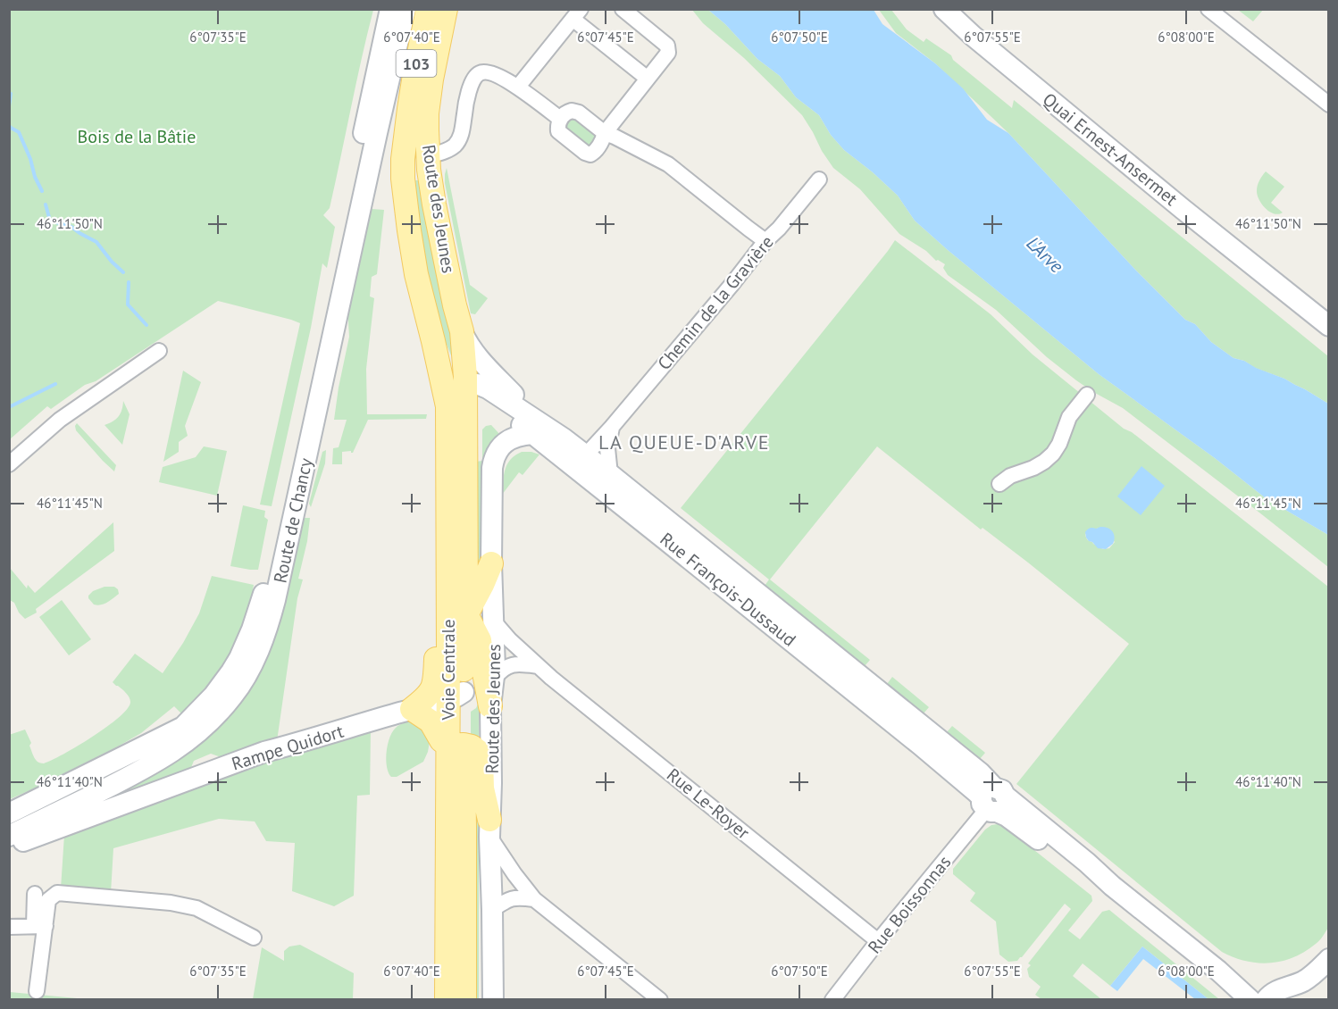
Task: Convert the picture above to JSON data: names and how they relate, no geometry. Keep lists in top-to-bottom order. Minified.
{"streets":{"main road":["103","Quai Ernest-Ansermet","Route des Jeunes","Route de Chancy","Rue François-Dussaud","Voie Centrale","Rampe Quidort"],"street":["Chemin de la Gravière","Rue Le-Royer","Rue Boissonnas"]},"crossings":[["Route des Jeunes","Rue François-Dussaud"],["Route des Jeunes","Voie Centrale"],["Route des Jeunes","Rue Le-Royer"],["Chemin de la Gravière","Rue François-Dussaud"],["Rue François-Dussaud","Voie Centrale"],["Rue François-Dussaud","Rue Boissonnas"],["Voie Centrale","Rampe Quidort"],["Rue Le-Royer","Rue Boissonnas"]],"districts":["LA QUEUE-D'ARVE"],"water":["L'Arve"],"parks":["Bois de la Bâtie"],"coordinates":["6°07'35\"E","6°07'40\"E","6°07'45\"E","6°07'50\"E","6°07'55\"E","6°08'00\"E","46°11'50\"N","46°11'45\"N","46°11'40\"N"]}
